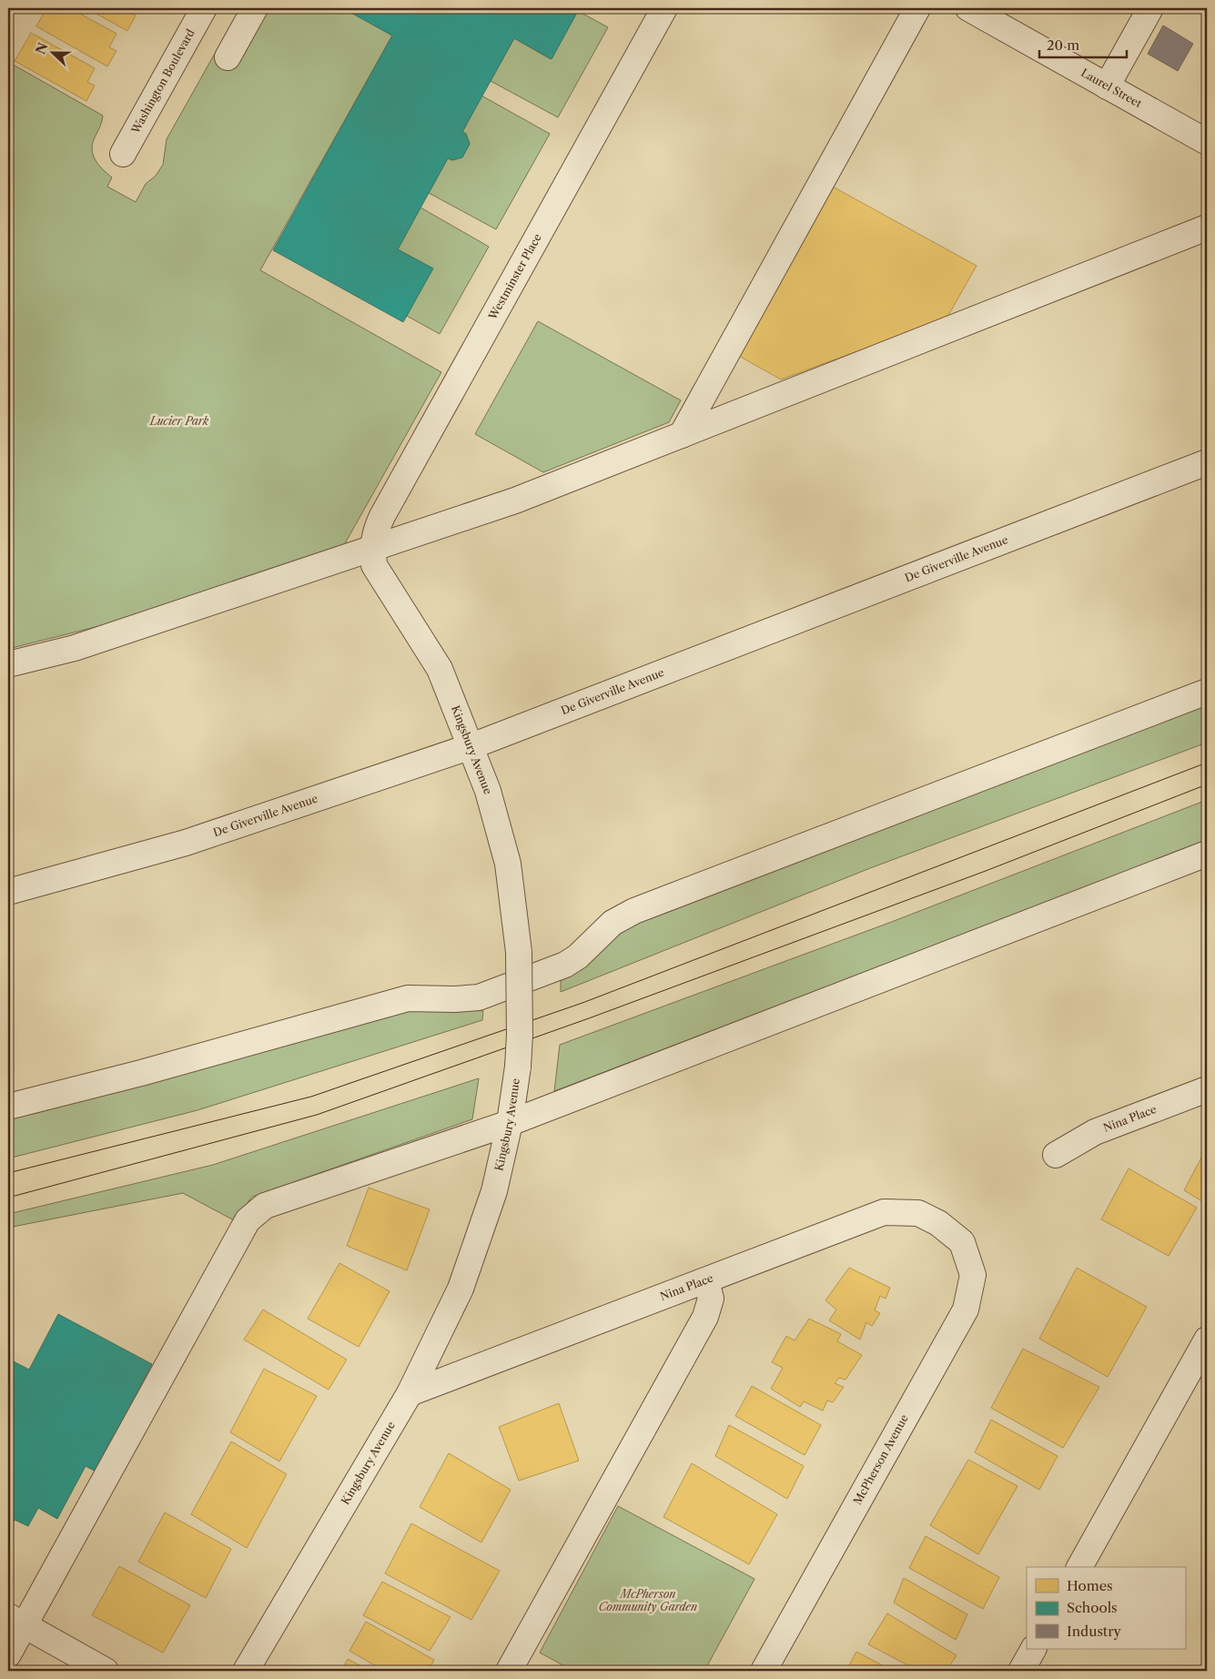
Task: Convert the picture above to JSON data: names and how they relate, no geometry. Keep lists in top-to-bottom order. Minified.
{"streets":{"street":["Washington Boulevard","Laurel Street","Westminster Place","De Giverville Avenue","Kingsbury Avenue","Nina Place","McPherson Avenue"]},"crossings":[["Westminster Place","Kingsbury Avenue"],["De Giverville Avenue","Kingsbury Avenue"],["Kingsbury Avenue","Nina Place"],["Nina Place","McPherson Avenue"]],"parks":["Lucier Park","McPherson Community Garden"],"legend":["Homes","Schools","Industry"],"scale_bar":"20 m","north":"left"}
